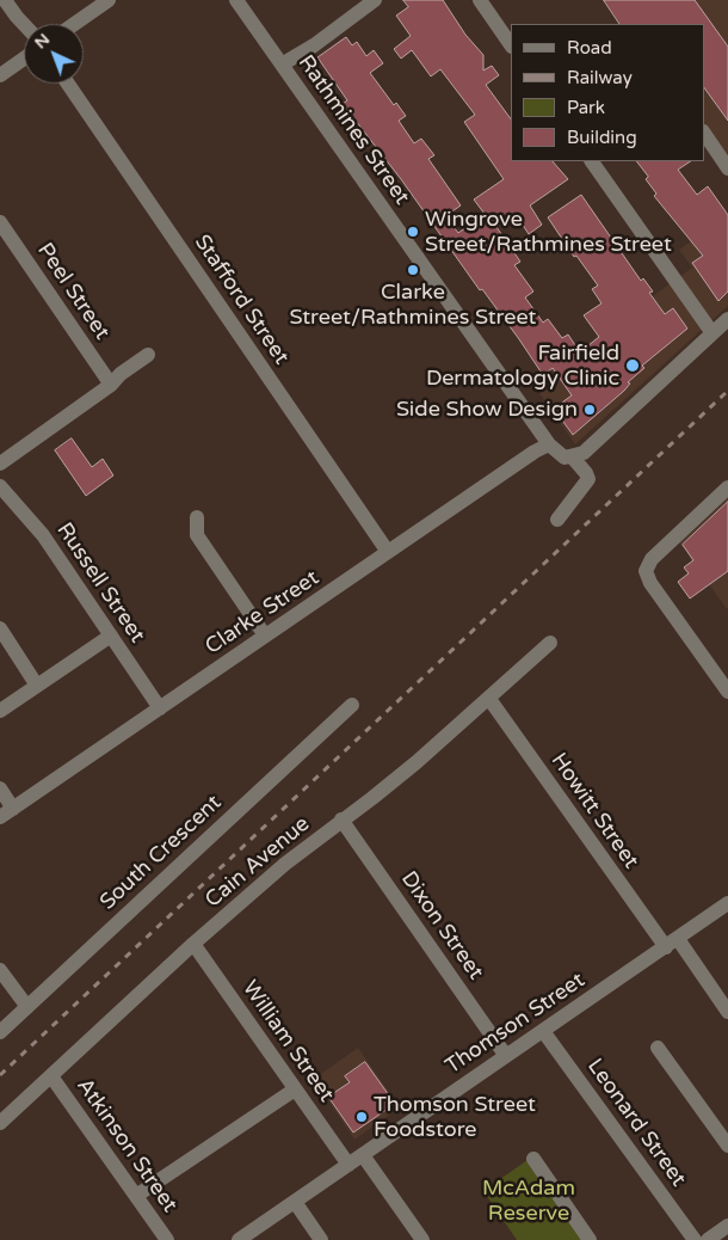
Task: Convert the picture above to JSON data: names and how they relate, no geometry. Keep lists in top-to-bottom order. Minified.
{"streets":{"street":["Rathmines Street","Peel Street","Stafford Street","Russell Street","Clarke Street","Howitt Street","South Crescent","Cain Avenue","Dixon Street","Thomson Street","William Street","Leonard Street","Atkinson Street"]},"crossings":[["Rathmines Street","Clarke Street"],["Stafford Street","Clarke Street"],["Russell Street","Clarke Street"],["Howitt Street","Cain Avenue"],["Howitt Street","Thomson Street"],["Cain Avenue","Dixon Street"],["Cain Avenue","William Street"],["Cain Avenue","Atkinson Street"],["Dixon Street","Thomson Street"],["Thomson Street","William Street"],["Thomson Street","Leonard Street"]],"parks":["McAdam Reserve"],"places":["Wingrove Street/Rathmines Street","Clarke Street/Rathmines Street","Fairfield Dermatology Clinic","Side Show Design","Thomson Street Foodstore"],"legend":["Road","Railway","Park","Building"],"north":"top left"}
